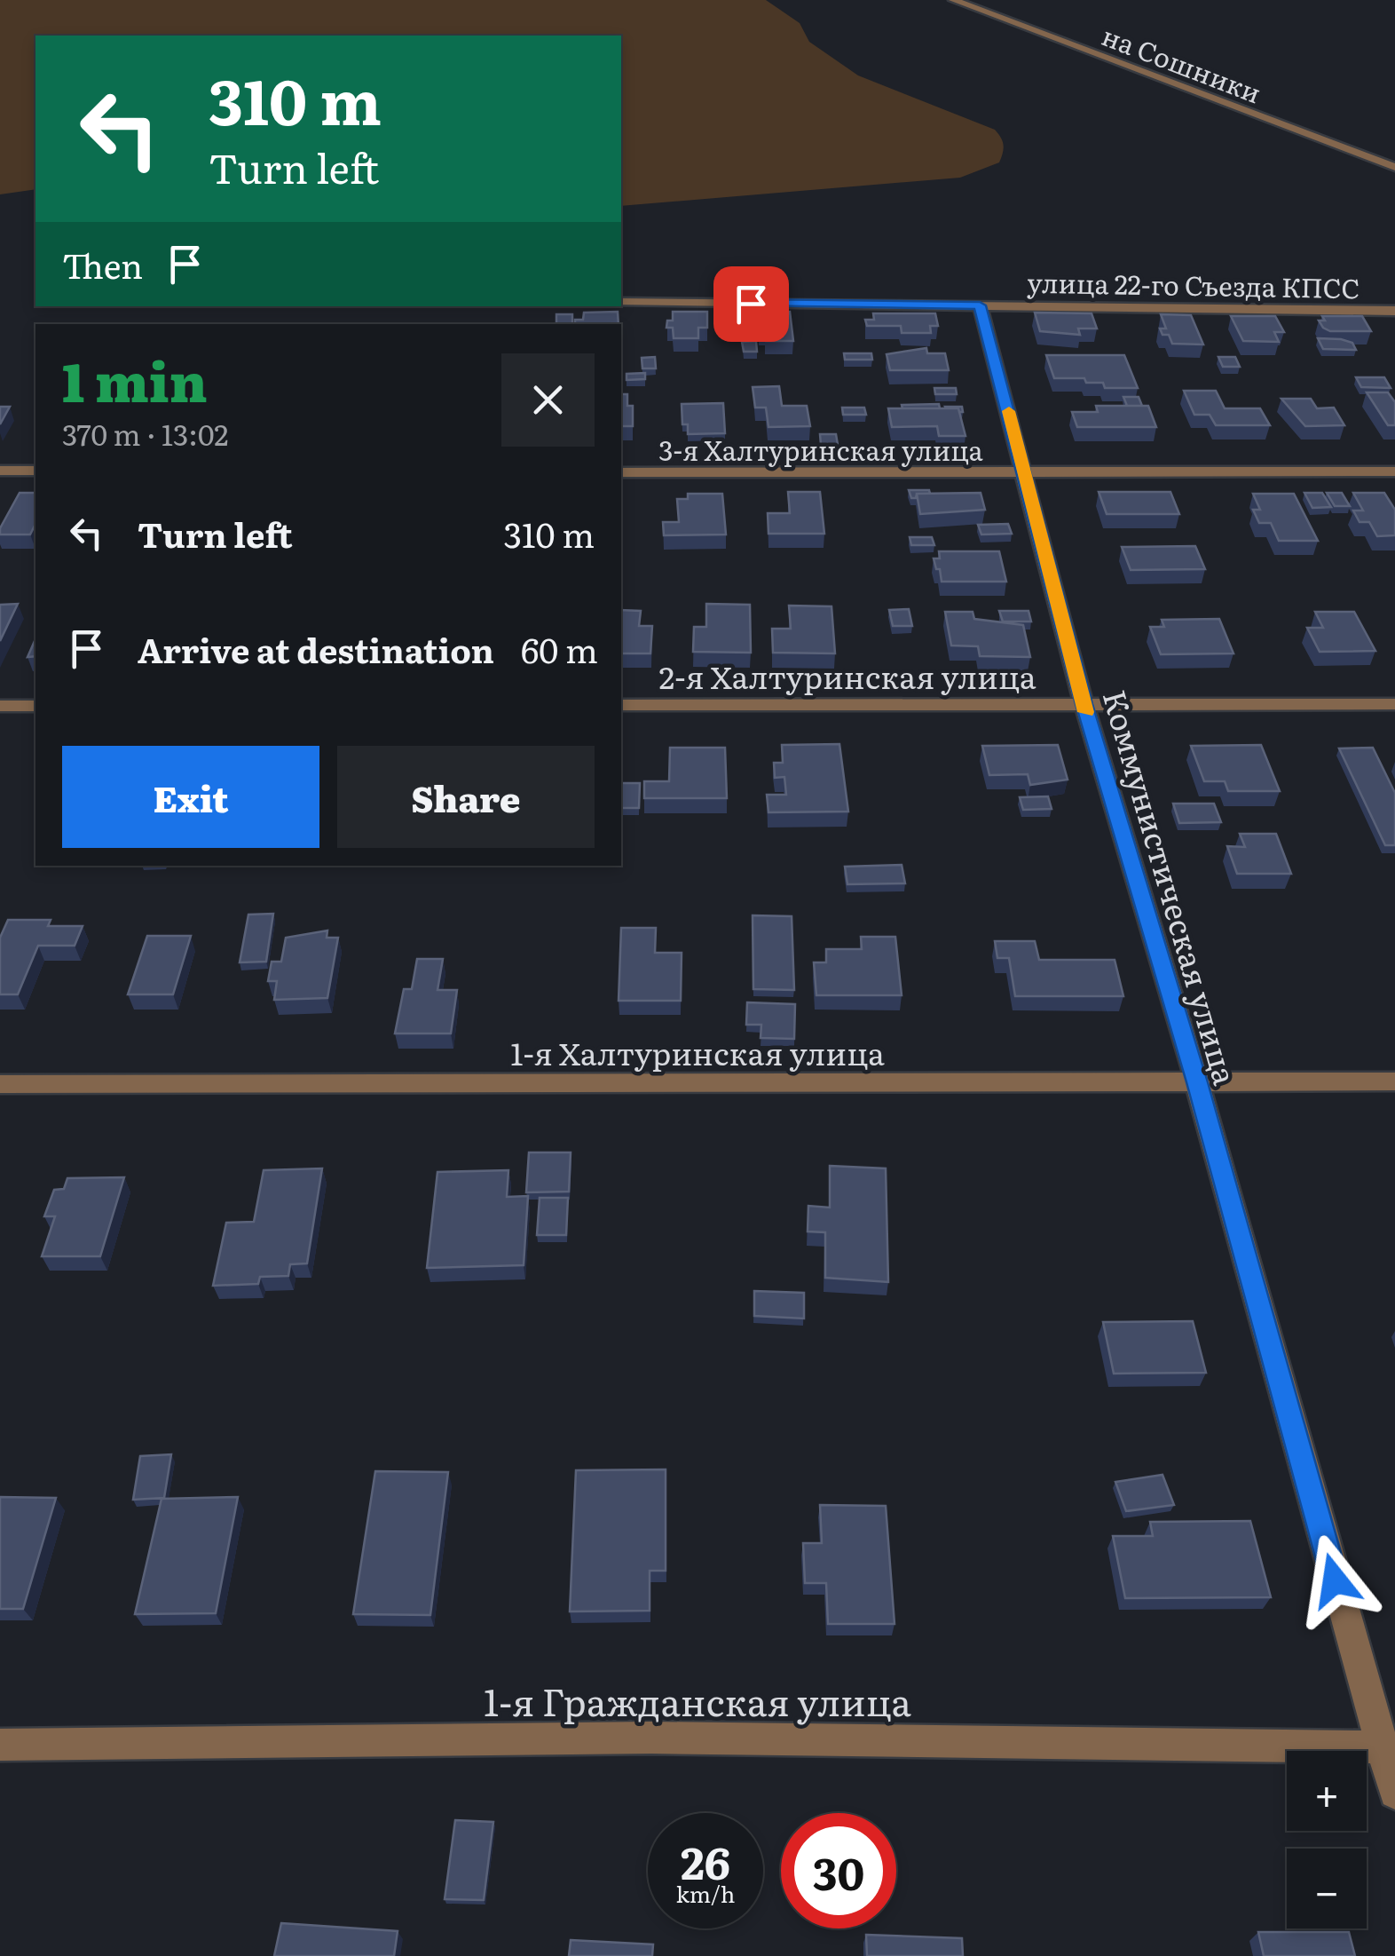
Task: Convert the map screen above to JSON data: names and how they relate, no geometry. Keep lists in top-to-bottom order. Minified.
{"streets":{"street":["на Сошники","улица 22-го Съезда КПСС","3-я Халтуринская улица","2-я Халтуринская улица","Коммунистическая улица","1-я Халтуринская улица","1-я Гражданская улица"]},"crossings":[["улица 22-го Съезда КПСС","Коммунистическая улица"],["3-я Халтуринская улица","Коммунистическая улица"],["2-я Халтуринская улица","Коммунистическая улица"],["Коммунистическая улица","1-я Халтуринская улица"],["Коммунистическая улица","1-я Гражданская улица"]],"page":{"turn":["310 m","Turn left"],"then":"Then","heading":["1 min","370 m · 13:02"],"list":[{"name":"Turn left","value":"310 m"},{"name":"Arrive at destination","value":"60 m"}],"buttons":["Exit","Share"],"map_buttons":["+","−"],"speed":"26 km/h","limit":"30"}}
